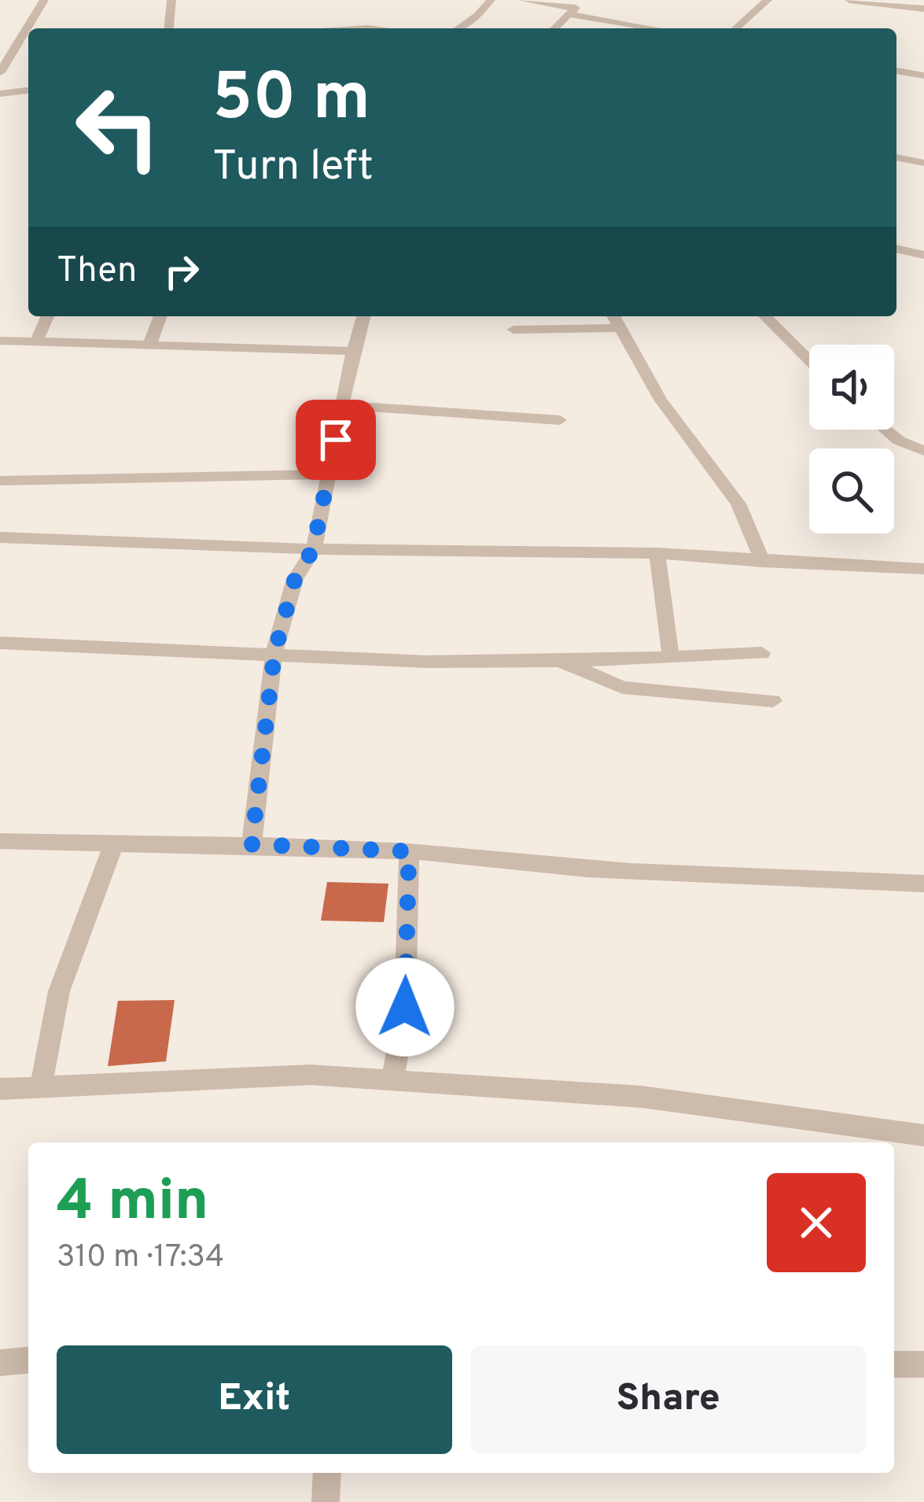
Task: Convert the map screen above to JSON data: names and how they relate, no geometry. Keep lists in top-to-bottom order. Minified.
{"page":{"turn":["50 m","Turn left"],"then":"Then","heading":["4 min","310 m · 17:34"],"buttons":["Exit","Share"]}}
